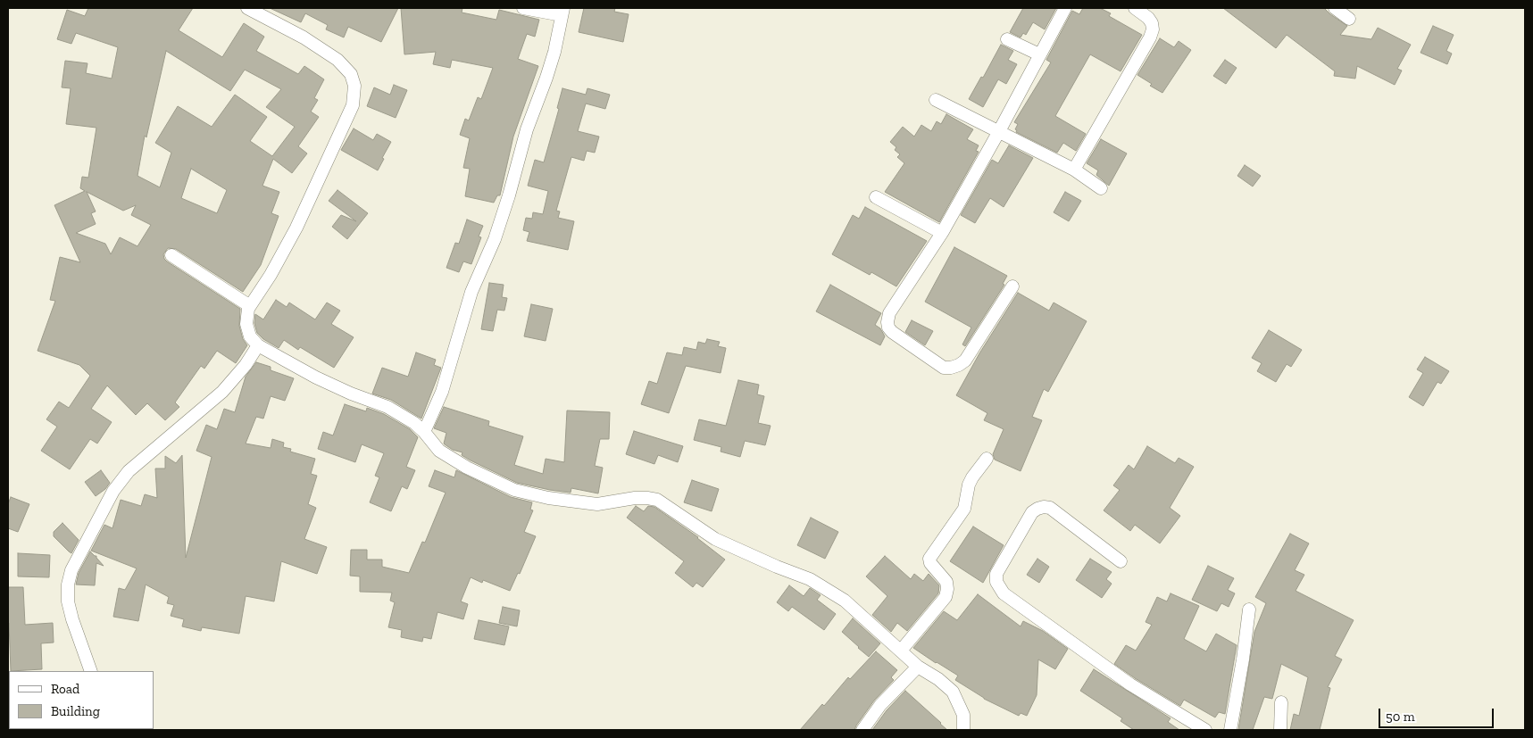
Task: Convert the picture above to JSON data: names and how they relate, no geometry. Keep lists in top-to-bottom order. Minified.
{"legend":["Road","Building"],"scale_bar":"50 m"}
